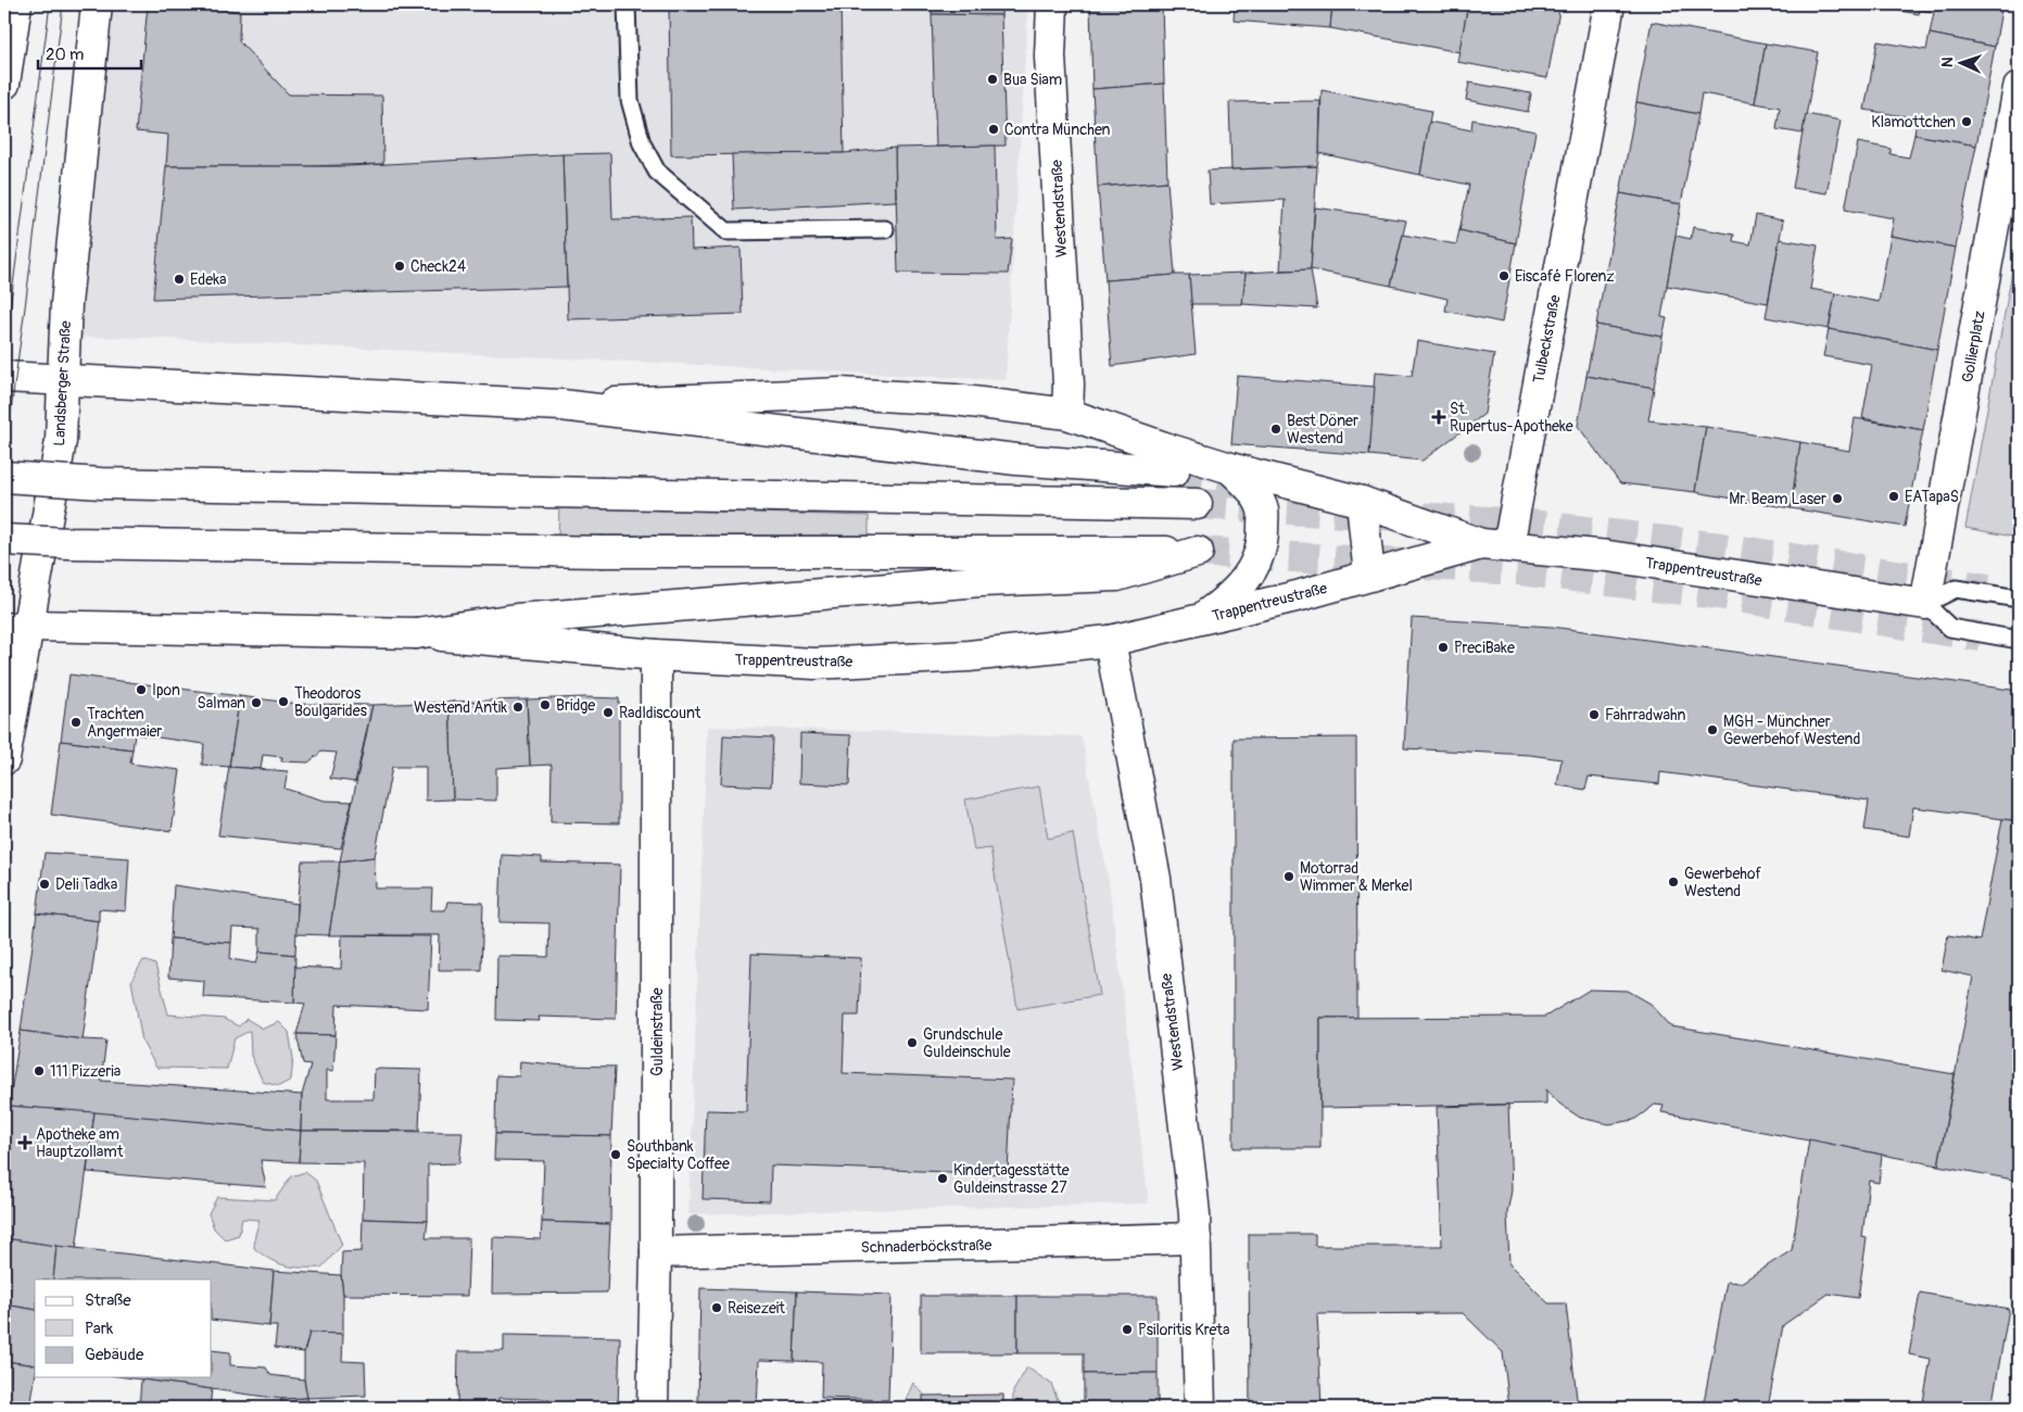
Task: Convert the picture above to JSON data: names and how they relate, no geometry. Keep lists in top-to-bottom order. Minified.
{"streets":{"main road":["Westendstraße","Tulbeckstraße","Gollierplatz","Landsberger Straße","Trappentreustraße","Guldeinstraße","Schnaderböckstraße"]},"crossings":[["Westendstraße","Trappentreustraße"],["Westendstraße","Schnaderböckstraße"],["Tulbeckstraße","Trappentreustraße"],["Gollierplatz","Trappentreustraße"],["Trappentreustraße","Guldeinstraße"],["Guldeinstraße","Schnaderböckstraße"]],"places":{"other":["Bua Siam","Klamottchen","Contra München","Check24","Eiscafé Florenz","Edeka","Best Döner Westend","EATapaS","Mr. Beam Laser","PreciBake","Ipon","Theodoros Boulgarides","Salman","Bridge","Westend Antik","Radldiscount","Fahrradwahn","Trachten Angermaier","MGH - Münchner Gewerbehof Westend","Motorrad Wimmer & Merkel","Gewerbehof Westend","Deli Tadka","Grundschule Guldeinschule","111 Pizzeria","Southbank Specialty Coffee","Kindertagesstätte Guldeinstrasse 27","Reisezeit","Psiloritis Kreta"],"health":["St. Rupertus-Apotheke","Apotheke am Hauptzollamt"]},"legend":["Straße","Park","Gebäude"],"scale_bar":"20 m","north":"left"}
